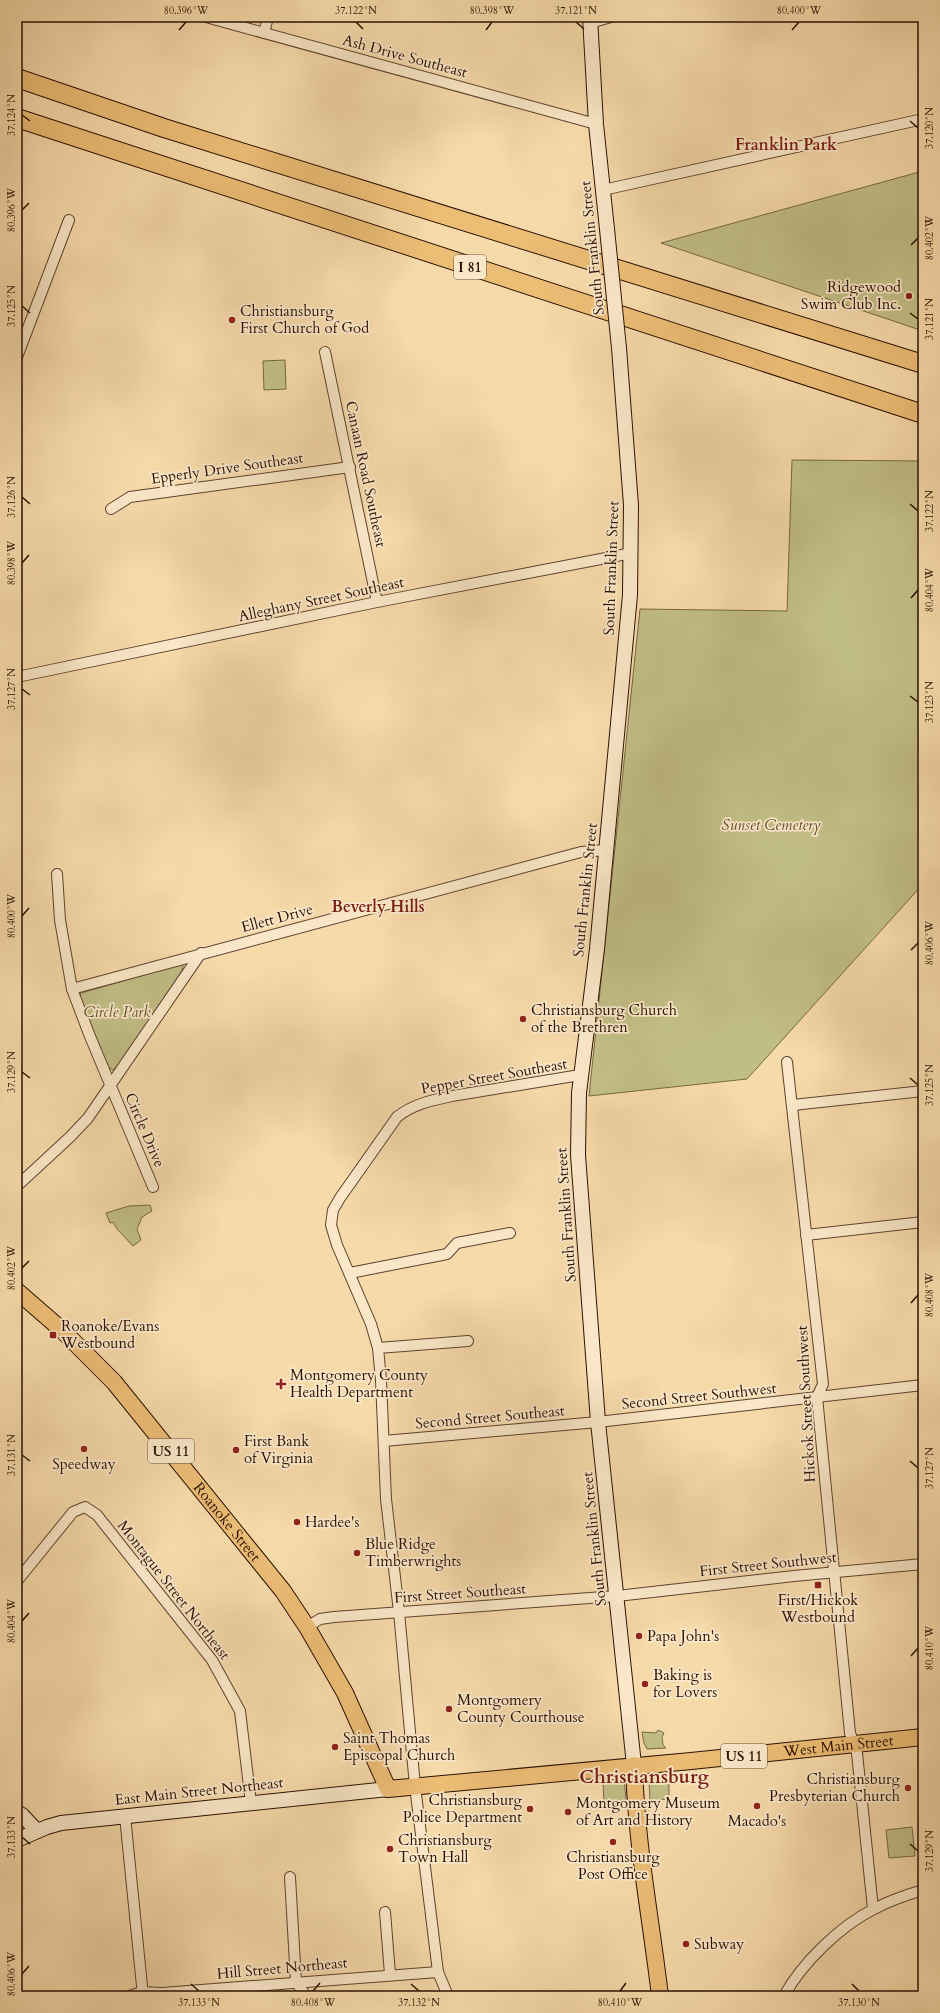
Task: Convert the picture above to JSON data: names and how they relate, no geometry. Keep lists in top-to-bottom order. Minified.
{"streets":{"highway":["I 81"],"main road":["South Franklin Street","US 11","Roanoke Street","West Main Street","East Main Street Northeast"],"street":["Ash Drive Southeast","Epperly Drive Southeast","Canaan Road Southeast","Alleghany Street Southeast","Ellett Drive","Pepper Street Southeast","Circle Drive","Second Street Southwest","Hickok Street Southwest","Second Street Southeast","First Street Southwest","Montague Street Northeast","First Street Southeast","Hill Street Northeast"]},"crossings":[["Ash Drive Southeast","South Franklin Street"],["South Franklin Street","Alleghany Street Southeast"],["South Franklin Street","Ellett Drive"],["South Franklin Street","Pepper Street Southeast"],["South Franklin Street","Second Street Southwest"],["South Franklin Street","Second Street Southeast"],["South Franklin Street","US 11"],["South Franklin Street","First Street Southwest"],["South Franklin Street","First Street Southeast"],["South Franklin Street","West Main Street"],["Epperly Drive Southeast","Canaan Road Southeast"],["Canaan Road Southeast","Alleghany Street Southeast"],["Ellett Drive","Circle Drive"],["Pepper Street Southeast","Second Street Southeast"],["Pepper Street Southeast","US 11"],["Pepper Street Southeast","First Street Southeast"],["Pepper Street Southeast","Hill Street Northeast"],["Second Street Southwest","Hickok Street Southwest"],["Second Street Southwest","Second Street Southeast"],["Hickok Street Southwest","First Street Southwest"],["Hickok Street Southwest","West Main Street"],["US 11","Roanoke Street"],["US 11","West Main Street"],["US 11","East Main Street Northeast"],["Roanoke Street","First Street Southeast"],["Roanoke Street","East Main Street Northeast"],["First Street Southwest","First Street Southeast"],["Montague Street Northeast","East Main Street Northeast"]],"districts":["Franklin Park","Beverly Hills","Christiansburg"],"parks":["Sunset Cemetery","Circle Park"],"places":{"other":["Ridgewood Swim Club Inc.","Christiansburg First Church of God","Christiansburg Church of the Brethren","Speedway","First Bank of Virginia","Hardee's","Blue Ridge Timberwrights","Papa John's","Baking is for Lovers","Montgomery County Courthouse","Saint Thomas Episcopal Church","Christiansburg Presbyterian Church","Macado's","Christiansburg Police Department","Montgomery Museum of Art and History","Christiansburg Post Office","Christiansburg Town Hall","Subway"],"transit":["Roanoke/Evans Westbound","First/Hickok Westbound"],"health":["Montgomery County Health Department"]},"coordinates":["80.396°W","37.122°N","80.398°W","37.121°N","80.400°W","37.124°N","37.120°N","80.402°W","37.125°N","37.126°N","80.404°W","37.127°N","37.123°N","80.406°W","37.129°N","80.408°W","37.131°N","80.410°W","37.133°N","37.132°N","37.130°N"]}
